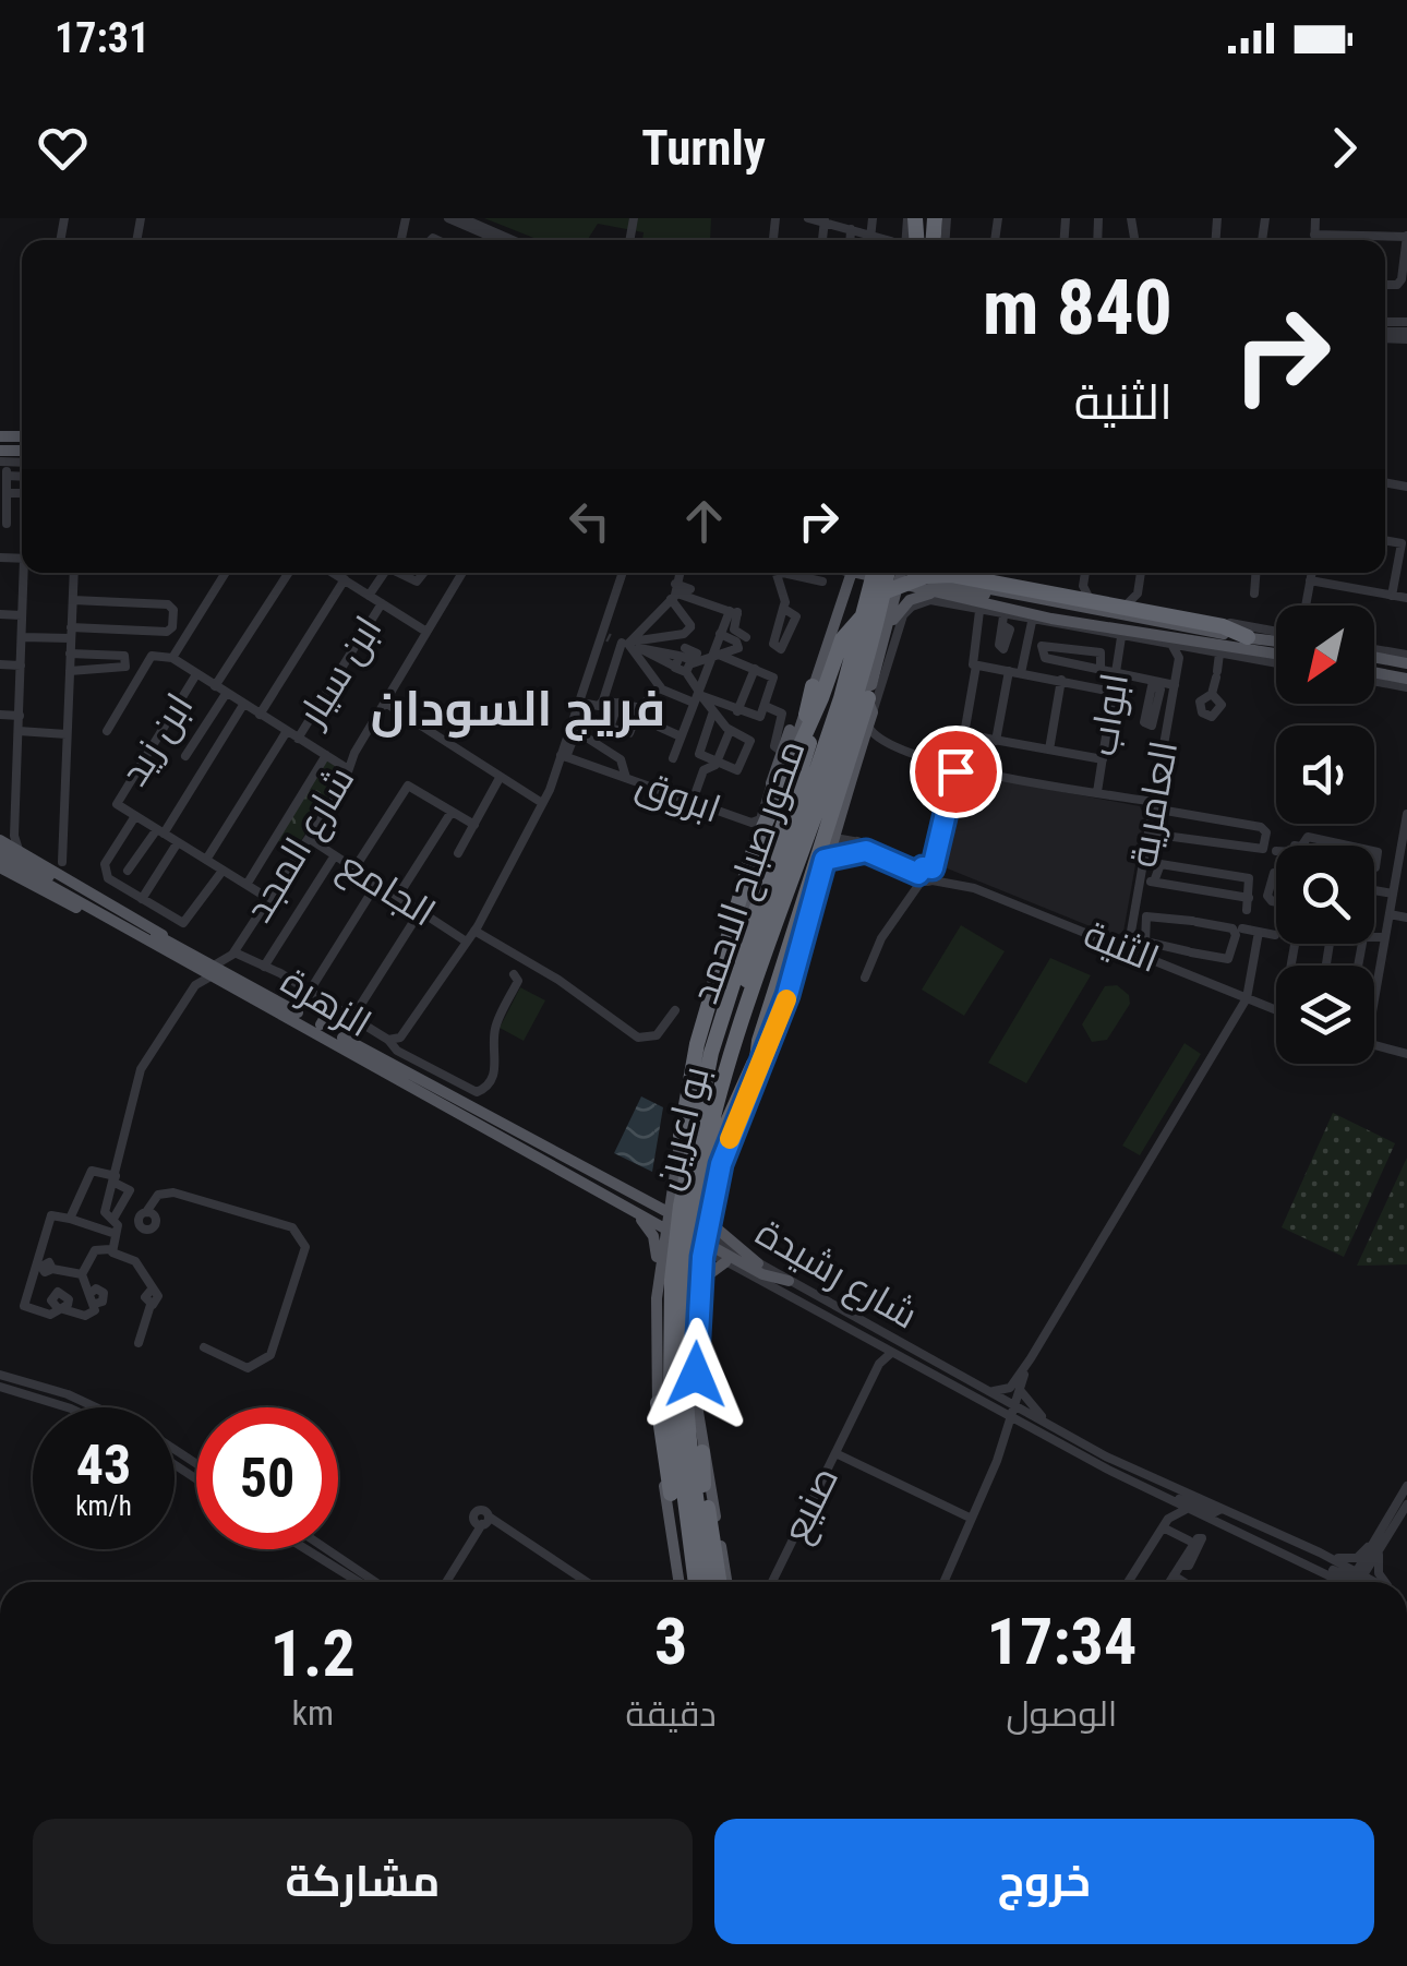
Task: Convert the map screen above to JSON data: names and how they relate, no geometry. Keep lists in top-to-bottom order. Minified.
{"streets":{"highway":["محور صباح الاحمد","بو اعرين"],"main road":["شارع رشيدة"],"street":["ابن سيار","ابواب","ابن زيد","ابروق","العامرية","شارع المجد","الجامع","الثنية","الزهرة","صنيع"]},"crossings":[["العامرية","الثنية"],["شارع المجد","الجامع"],["شارع المجد","الزهرة"],["شارع المجد","شارع رشيدة"],["محور صباح الاحمد","بو اعرين"],["الجامع","الزهرة"],["الثنية","بو اعرين"],["بو اعرين","شارع رشيدة"],["شارع رشيدة","صنيع"]],"districts":["فريج السودان"],"north":"bottom left","page":{"status":"17:31","header":"Turnly","turn":["840 m","الثنية"],"speed":"43 km/h","limit":"50","eta":["17:34","الوصول","3","دقيقة","1.2","km"],"buttons":["خروج","مشاركة"]}}
